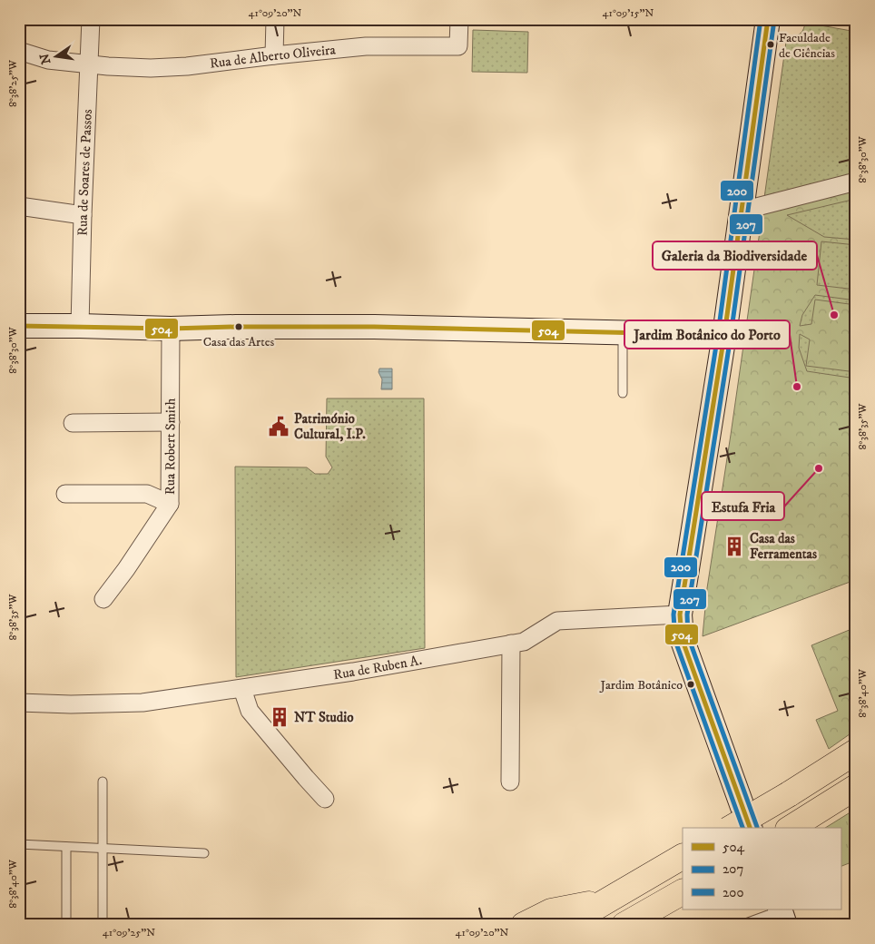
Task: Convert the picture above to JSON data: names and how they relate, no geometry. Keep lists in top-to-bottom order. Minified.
{"streets":{"street":["Rua de Alberto Oliveira","Rua de Soares de Passos","Rua Robert Smith","Rua de Ruben A."]},"crossings":[["Rua de Alberto Oliveira","Rua de Soares de Passos"]],"places":{"other":["Faculdade de Ciências","Galeria da Biodiversidade","Casa das Artes","Jardim Botânico do Porto","Estufa Fria","Jardim Botânico"],"public building":["Património Cultural, I.P."],"building":["Casa das Ferramentas","NT Studio"]},"lines":["transit line 504","transit line 200","transit line 207"],"legend":["504","207","200"],"north":"left","coordinates":["41°09'20\"N","41°09'15\"N","8°38'25\"W","8°38'30\"W","8°38'35\"W","8°38'40\"W","41°09'25\"N"]}
